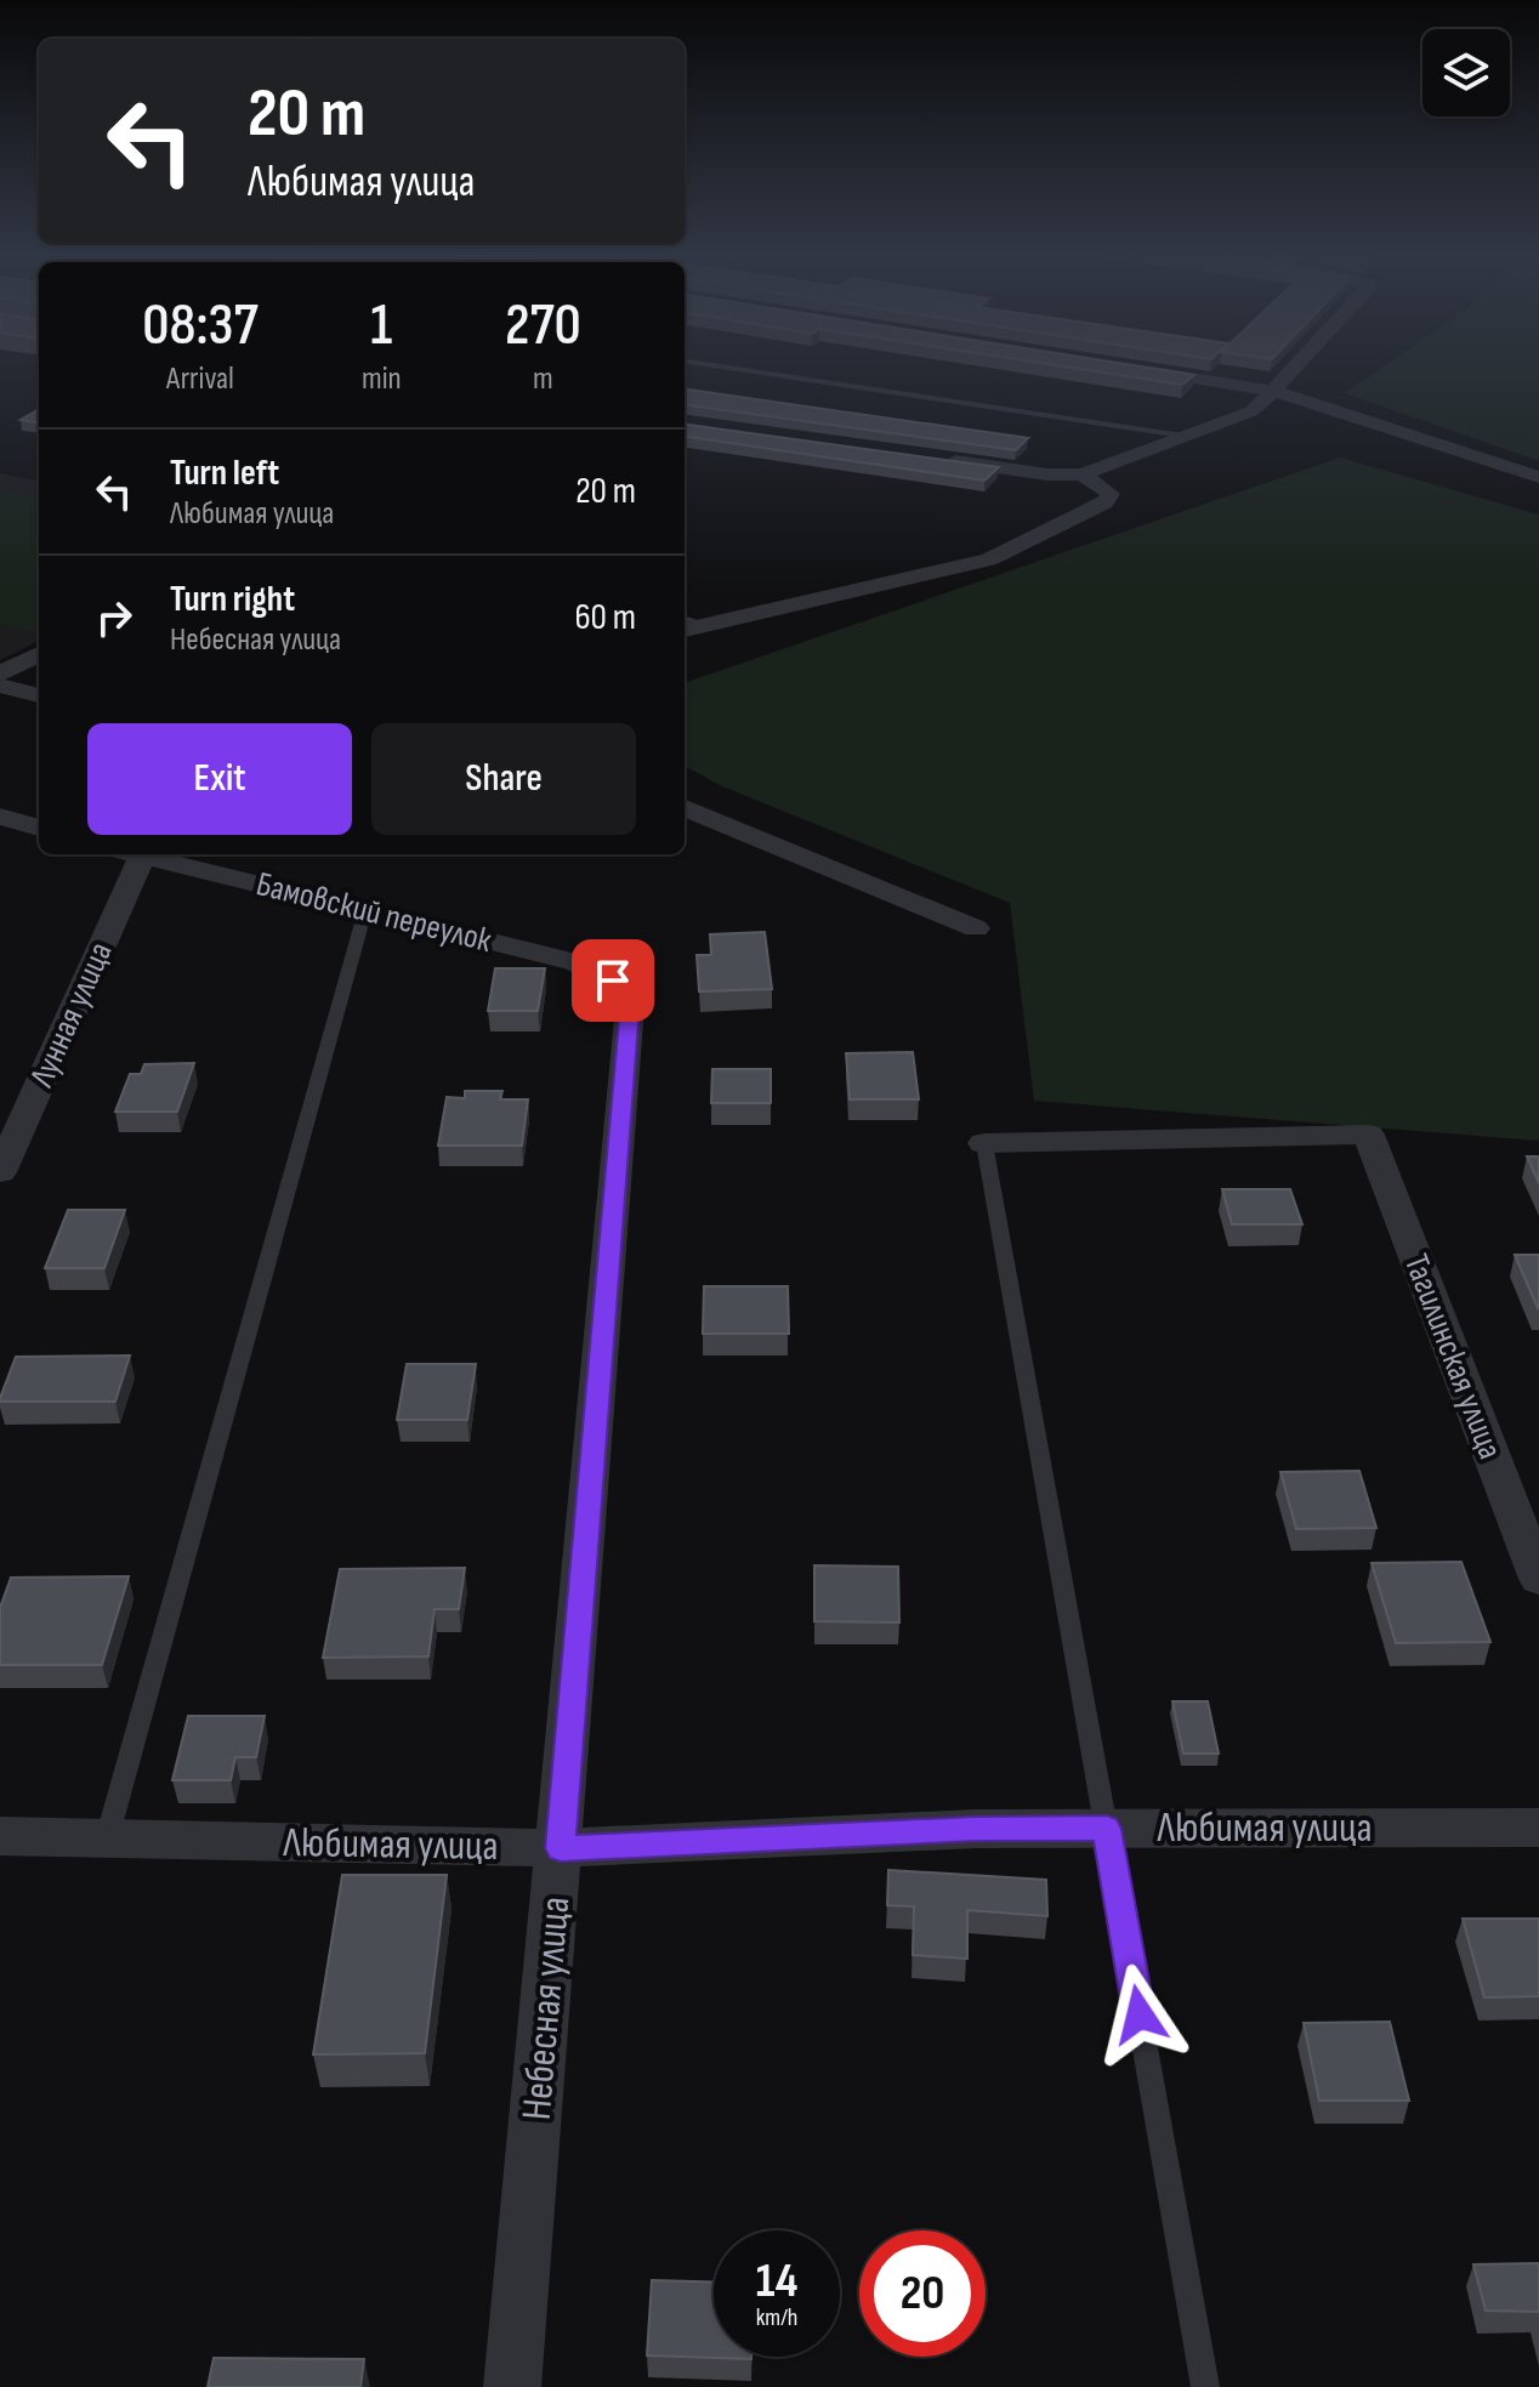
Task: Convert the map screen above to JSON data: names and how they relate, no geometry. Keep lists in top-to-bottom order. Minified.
{"streets":{"street":["Бамовский переулок","Лунная улица","Тагилинская улица","Любимая улица","Небесная улица"]},"crossings":[["Бамовский переулок","Небесная улица"],["Любимая улица","Небесная улица"]],"page":{"turn":["20 m","Любимая улица"],"eta":["08:37","Arrival","1","min","270","m"],"list":[{"name":"Turn left","note":"Любимая улица","value":"20 m"},{"name":"Turn right","note":"Небесная улица","value":"60 m"}],"buttons":["Exit","Share"],"speed":"14 km/h","limit":"20"}}
